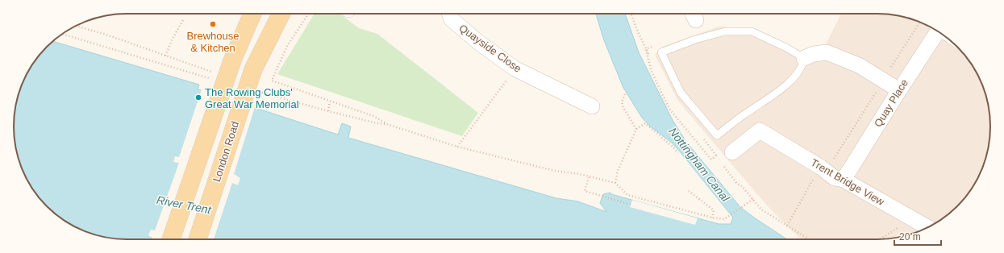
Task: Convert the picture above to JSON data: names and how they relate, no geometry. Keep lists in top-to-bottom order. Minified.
{"streets":{"main road":["London Road"],"street":["Quayside Close","Quay Place","Trent Bridge View"]},"crossings":[["Quay Place","Trent Bridge View"]],"water":["Nottingham Canal","River Trent"],"places":["Brewhouse & Kitchen","The Rowing Clubs' Great War Memorial"],"scale_bar":"20 m"}
